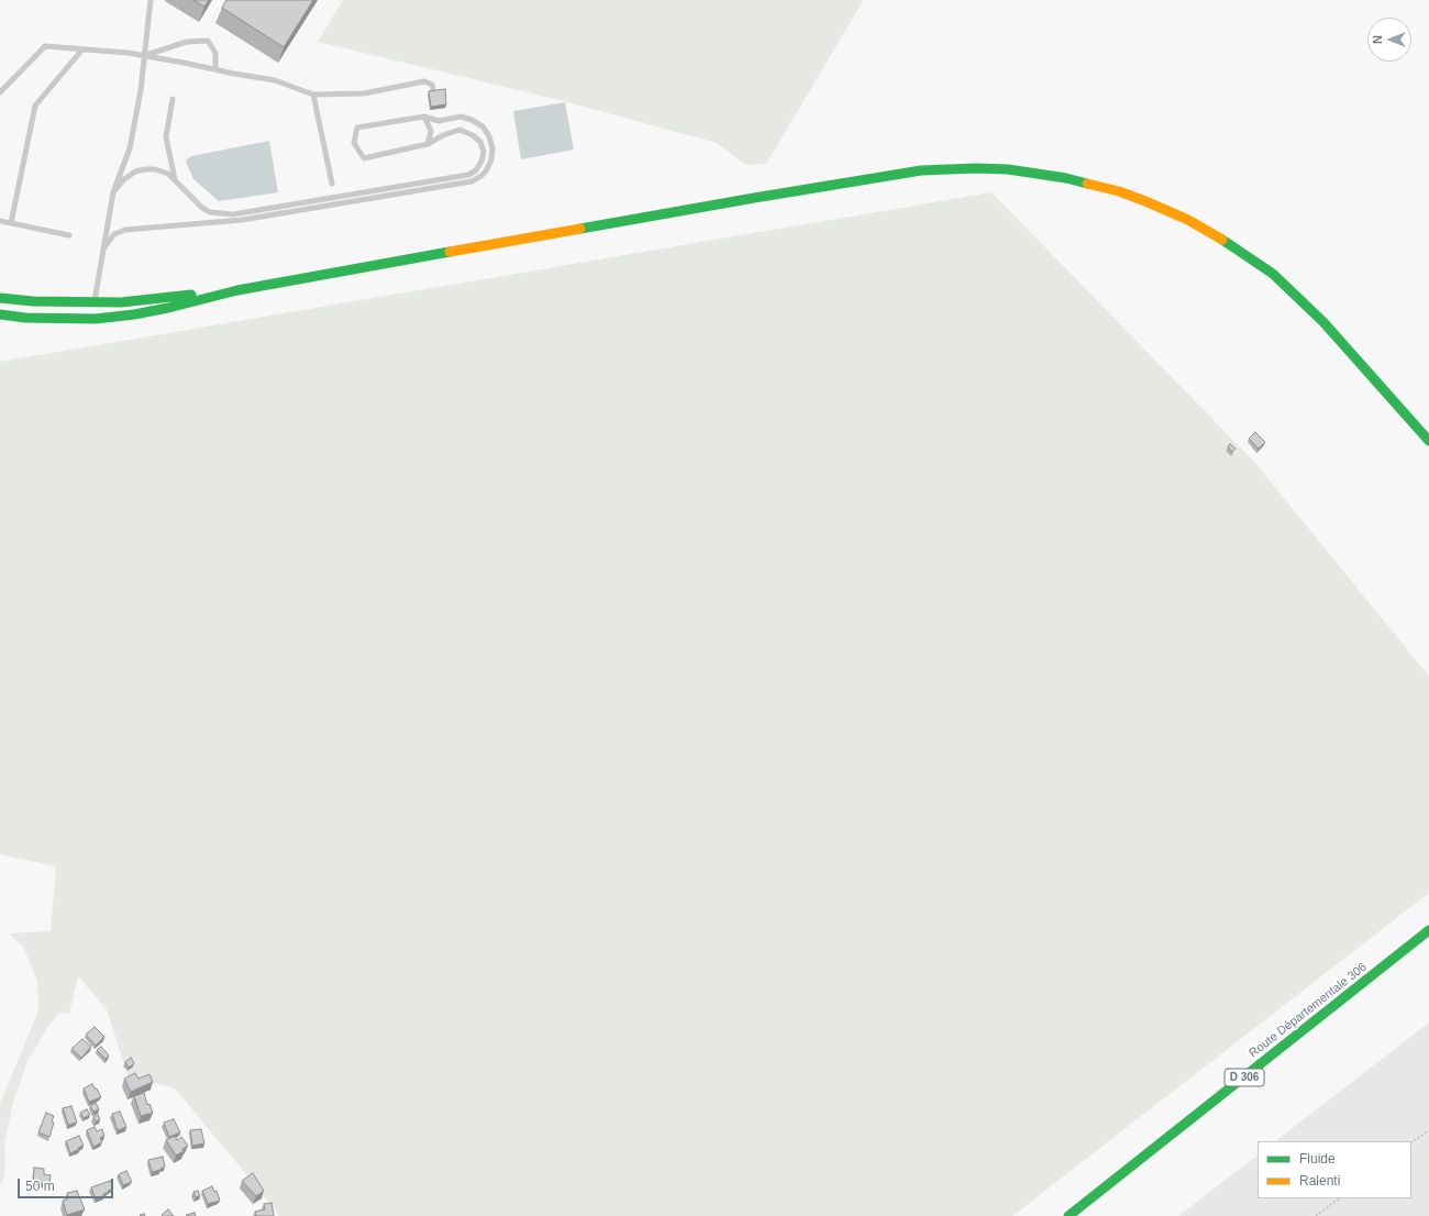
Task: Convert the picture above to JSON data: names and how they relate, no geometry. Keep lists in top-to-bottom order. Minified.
{"streets":{"main road":["Route Départementale 306","D 306"]},"legend":["Fluide","Ralenti"],"scale_bar":"50 m","north":"left"}
